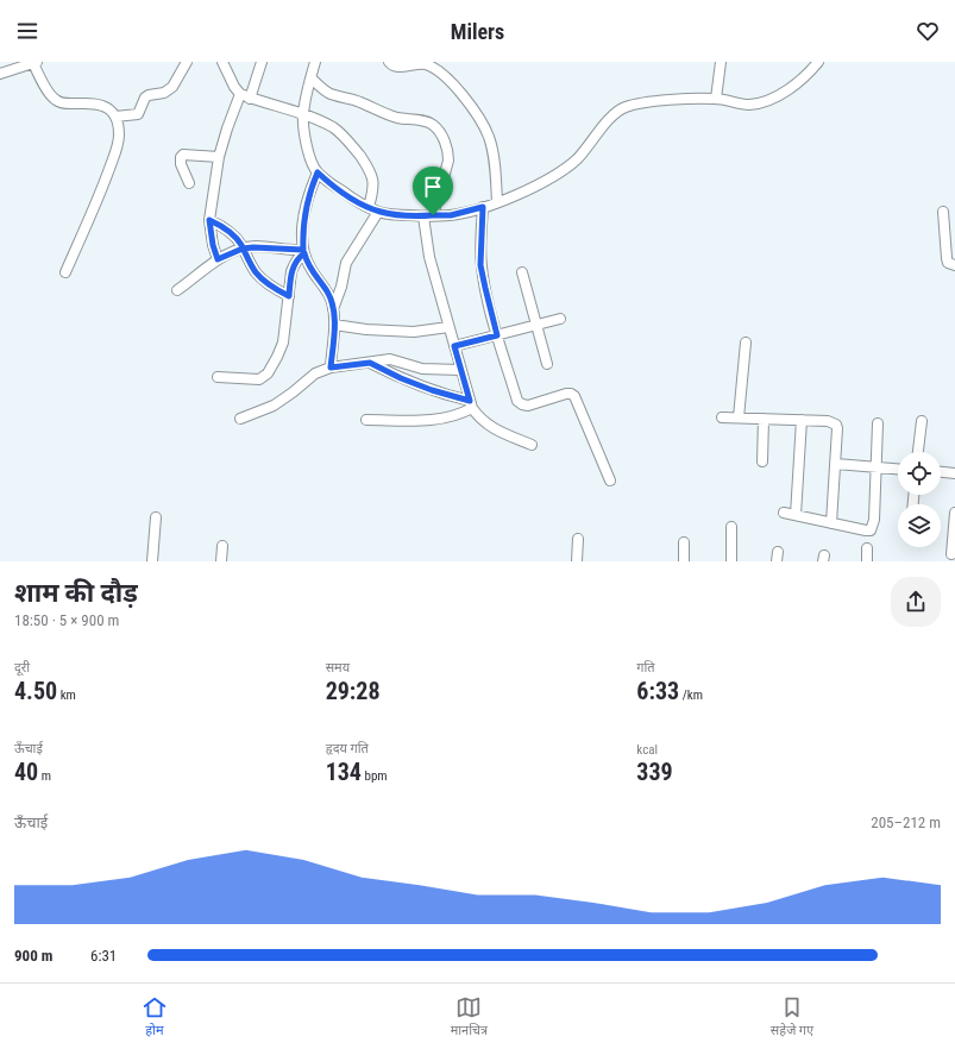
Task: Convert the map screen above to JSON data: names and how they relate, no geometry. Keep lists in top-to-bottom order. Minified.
{"page":{"header":"Milers","heading":["शाम की दौड़","18:50 · 5 × 900 m"],"stats":[["दूरी","4.50 km"],["समय","29:28"],["गति","6:33 /km"],["ऊँचाई","40 m"],["हृदय गति","134 bpm"],["kcal","339"]],"chart":["ऊँचाई","205–212 m"],"list":[{"name":"900 m","note":"6:31"}],"tabs":["होम","मानचित्र","सहेजे गए"]}}
